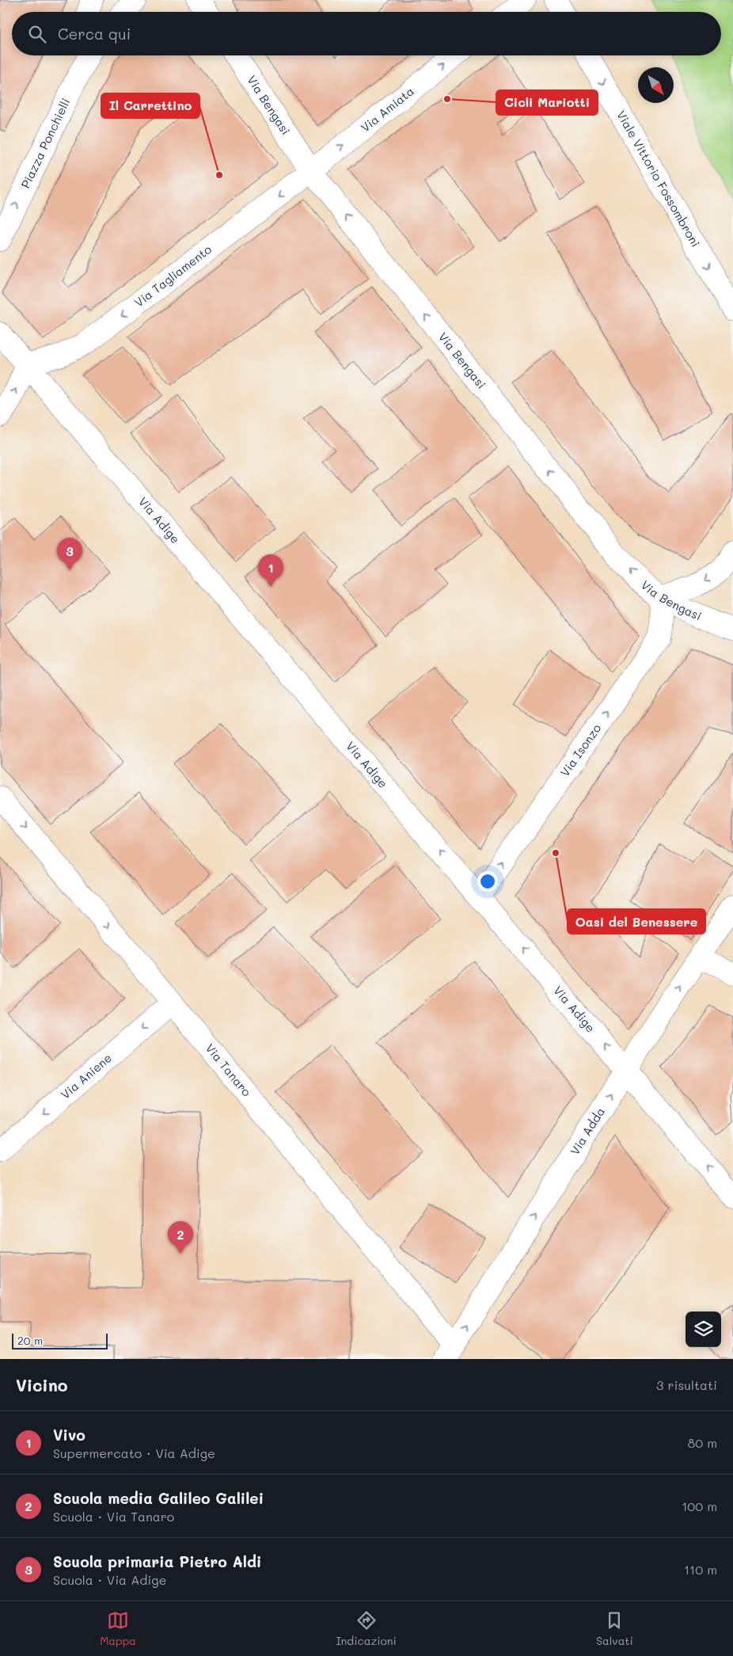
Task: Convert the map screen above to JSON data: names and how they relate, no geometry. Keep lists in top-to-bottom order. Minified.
{"streets":{"street":["Via Bengasi","Via Amiata","Piazza Ponchielli","Viale Vittorio Fossombroni","Via Tagliamento","Via Adige","Via Isonzo","Via Tanaro","Via Aniene","Via Adda"]},"crossings":[["Via Bengasi","Via Amiata"],["Via Bengasi","Via Tagliamento"],["Via Bengasi","Via Isonzo"],["Via Amiata","Via Tagliamento"],["Via Tagliamento","Via Adige"],["Via Adige","Via Isonzo"],["Via Adige","Via Adda"],["Via Tanaro","Via Aniene"],["Via Tanaro","Via Adda"]],"one_way":["Via Bengasi","Via Amiata","Piazza Ponchielli","Viale Vittorio Fossombroni","Via Tagliamento","Via Adige","Via Isonzo","Via Tanaro","Via Aniene","Via Adda"],"places":["Cicli Mariotti","Il Carrettino","Oasi del Benessere"],"scale_bar":"20 m","north":"bottom right","page":{"search":"Cerca qui","pins":["3","1","2"],"scale":"20 m","heading":["Vicino","3 risultati"],"list":[{"mark":"1","name":"Vivo","note":"Supermercato · Via Adige","value":"80 m"},{"mark":"2","name":"Scuola media Galileo Galilei","note":"Scuola · Via Tanaro","value":"100 m"},{"mark":"3","name":"Scuola primaria Pietro Aldi","note":"Scuola · Via Adige","value":"110 m"}],"nav":["Mappa","Indicazioni","Salvati"]}}
